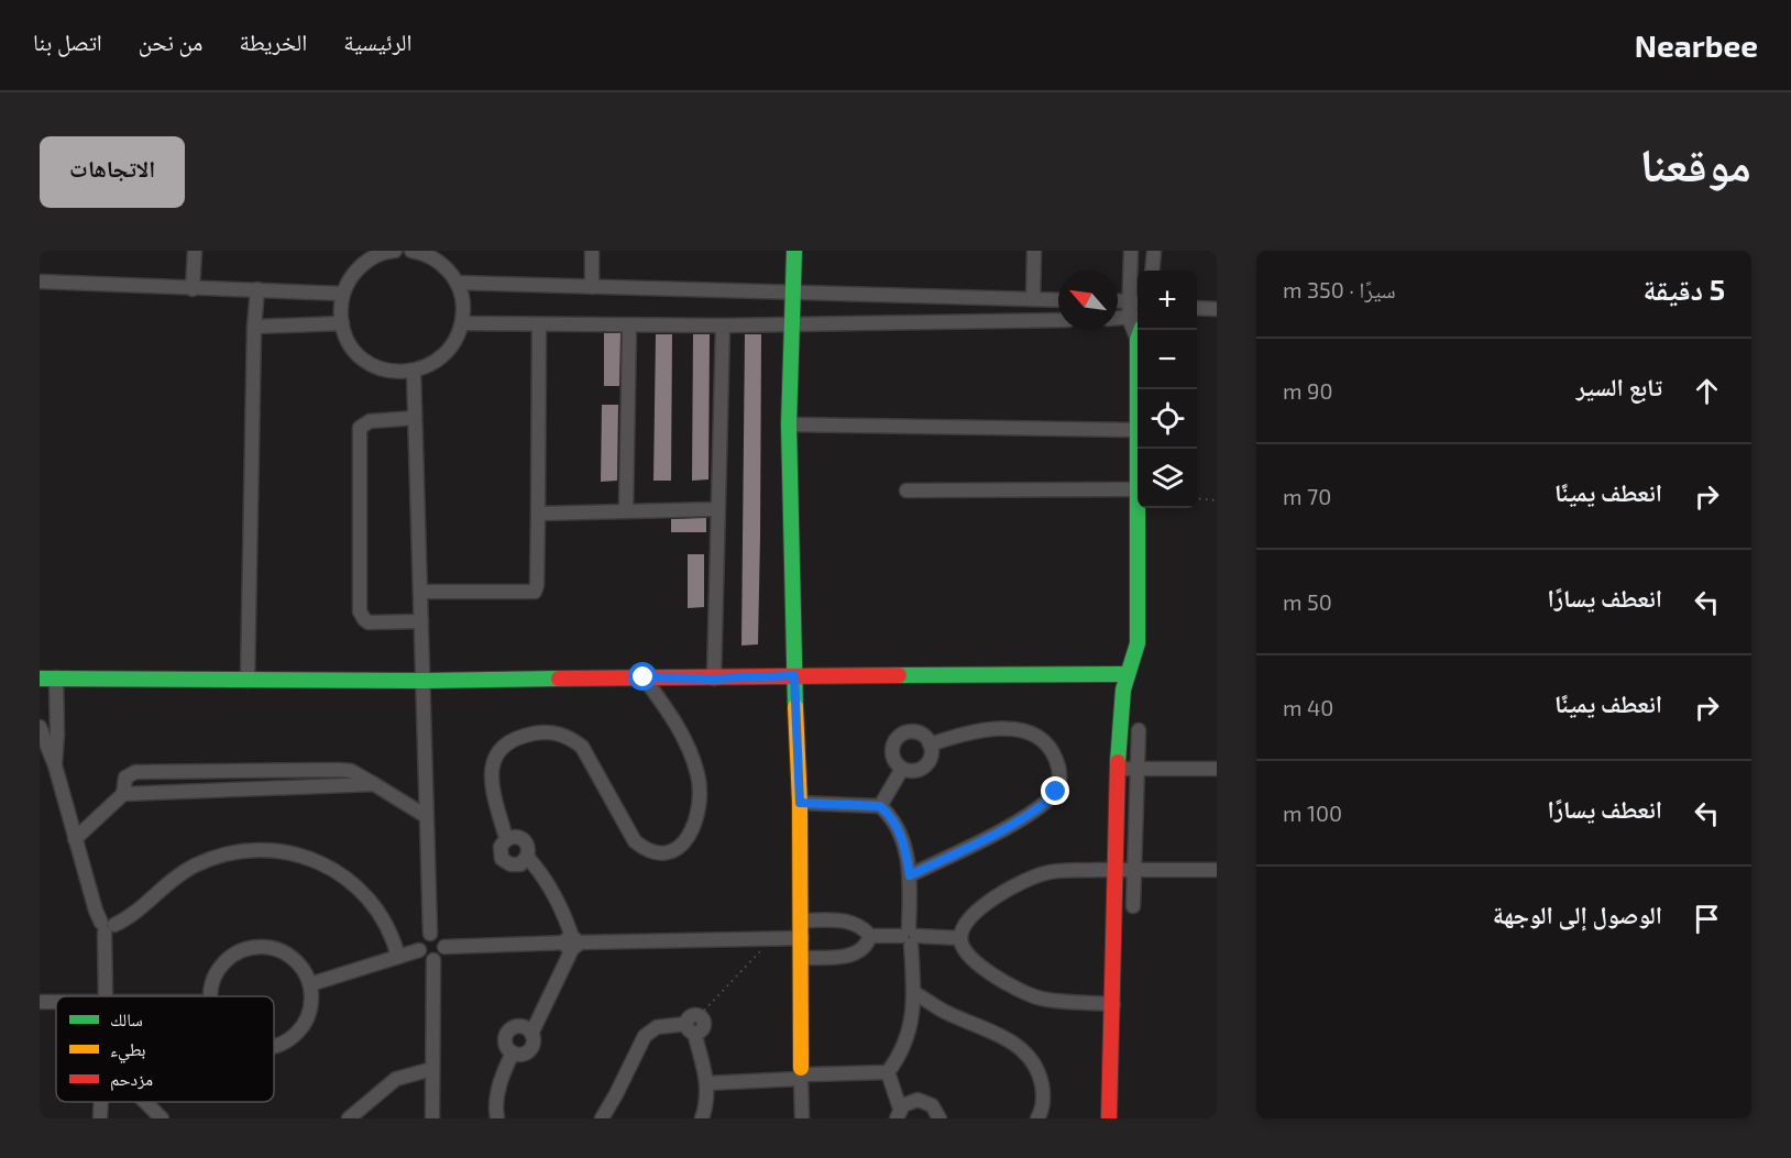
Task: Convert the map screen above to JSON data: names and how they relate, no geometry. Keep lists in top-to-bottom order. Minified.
{"legend":["سالك","بطيء","مزدحم"],"north":"top left","page":{"header":"Nearbee","nav":["الرئيسية","الخريطة","من نحن","اتصل بنا"],"title":"موقعنا","buttons":"الاتجاهات","heading":["5 دقيقة","سيرًا · 350 m"],"map_buttons":["+","−"],"list":[["تابع السير","90 m"],["انعطف يمينًا","70 m"],["انعطف يسارًا","50 m"],["انعطف يمينًا","40 m"],["انعطف يسارًا","100 m"],"الوصول إلى الوجهة"]}}
